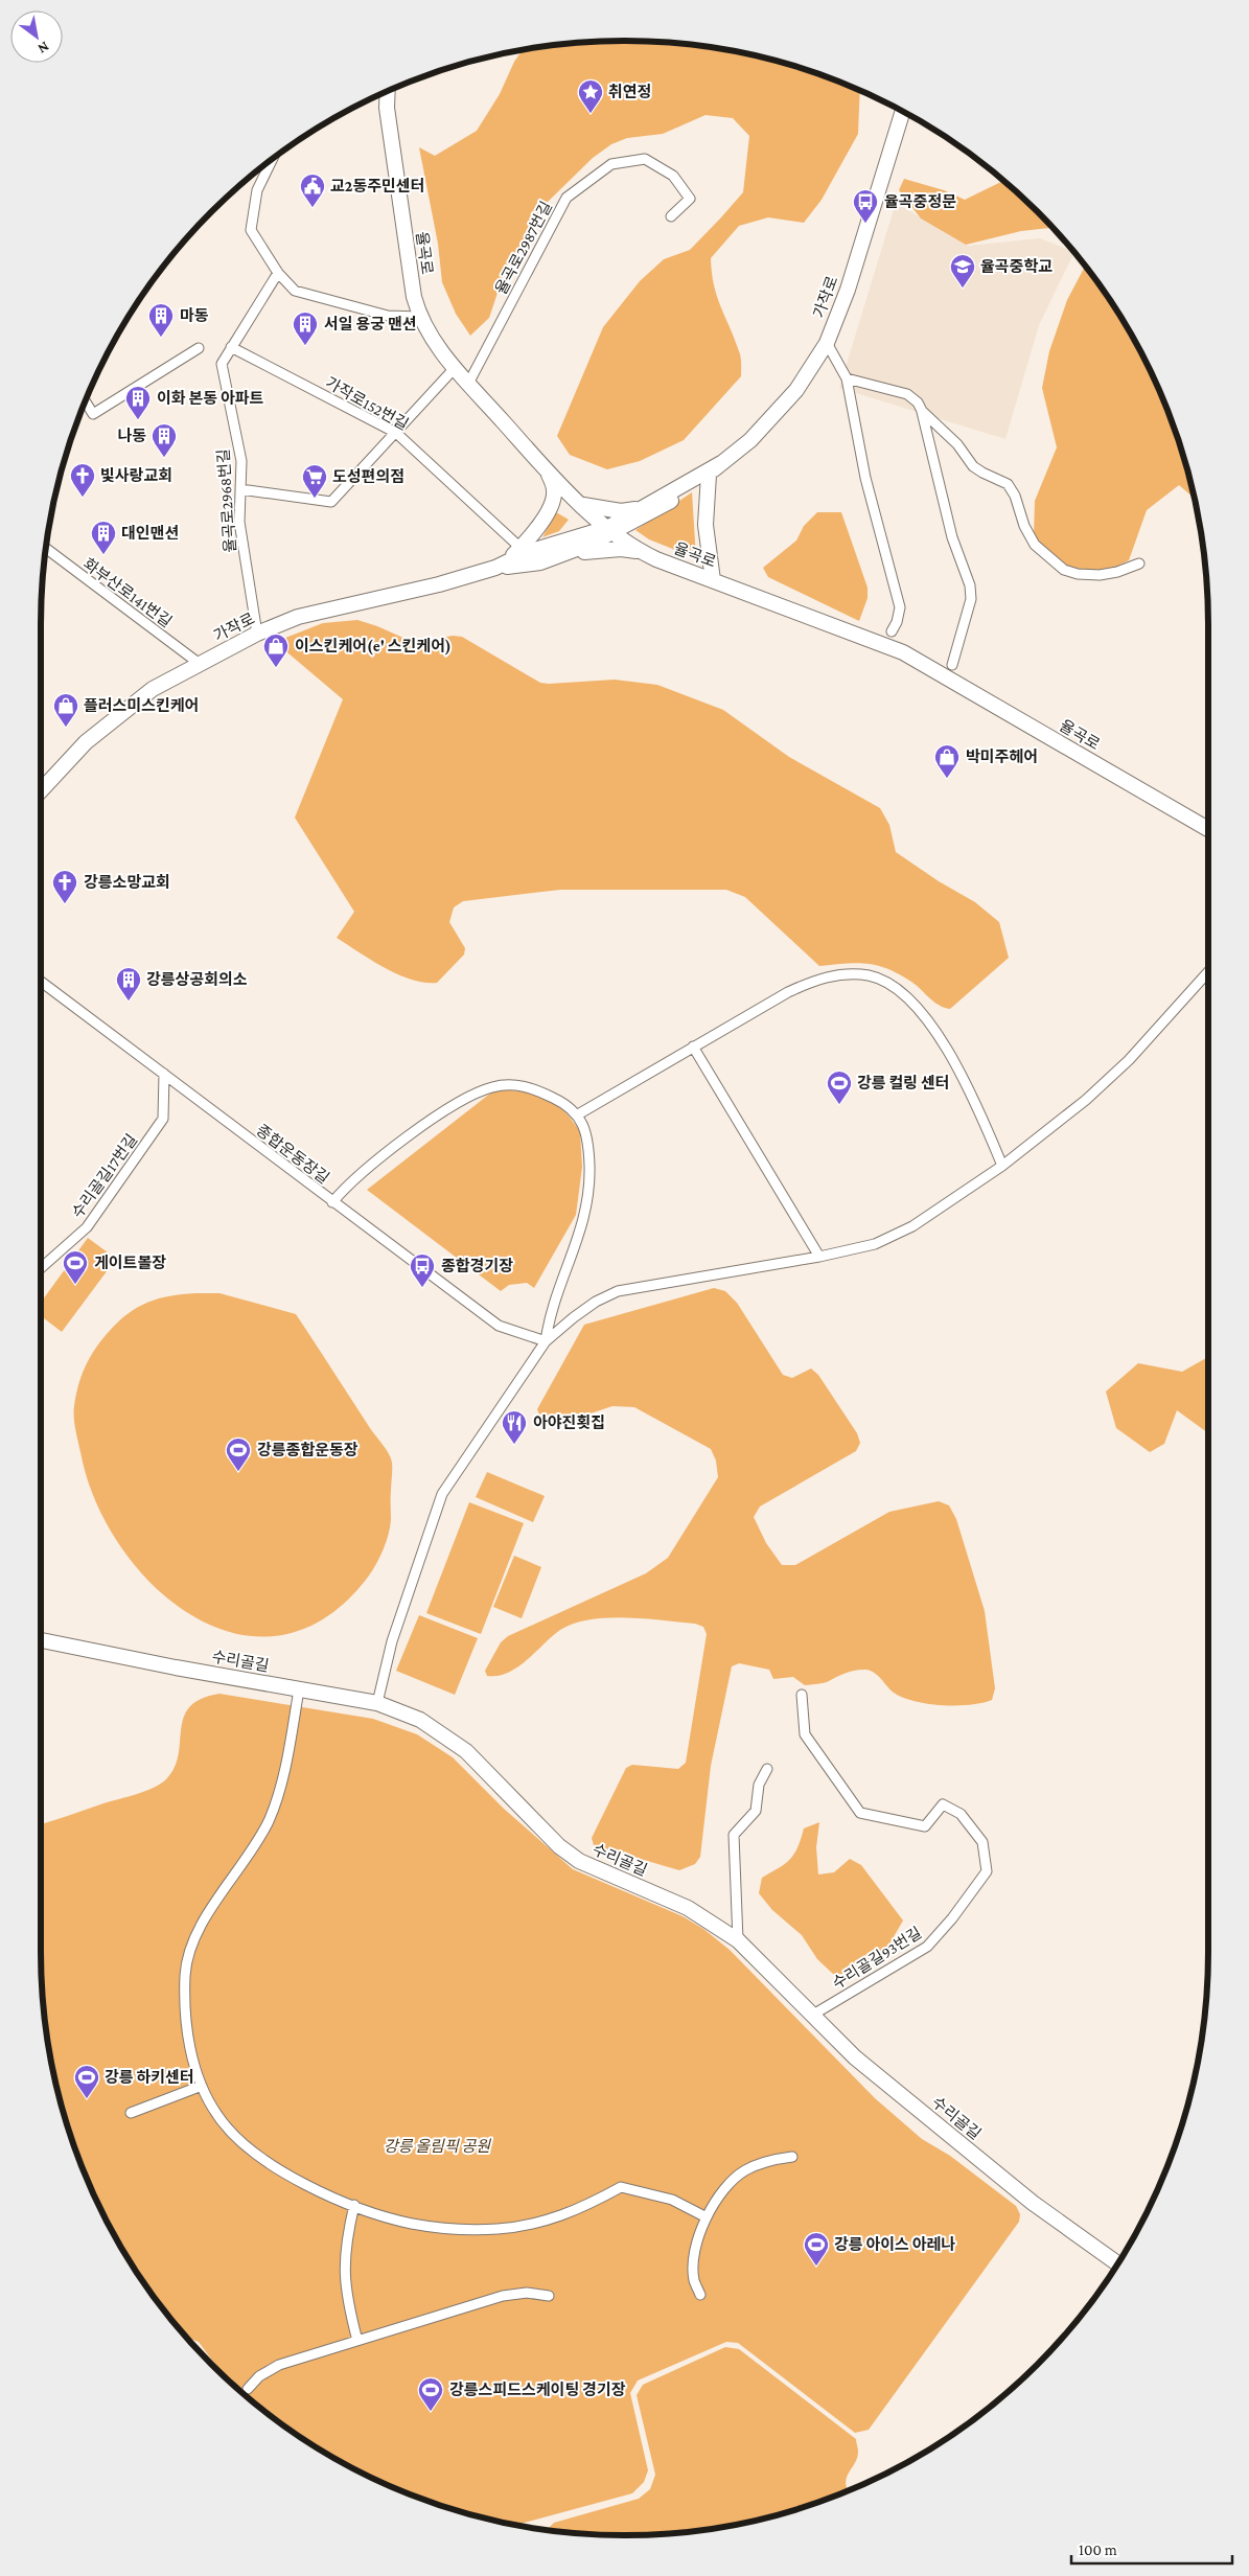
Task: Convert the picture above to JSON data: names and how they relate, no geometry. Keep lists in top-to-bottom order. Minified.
{"streets":{"street":["율곡로2987번길","율곡로","가작로","가작로152번길","율곡로2968번길","화부산로141번길","종합운동장길","수리골길17번길","수리골길","수리골길93번길"]},"crossings":[["율곡로2987번길","율곡로"],["율곡로","가작로"],["가작로","율곡로2968번길"],["가작로","화부산로141번길"],["가작로152번길","율곡로2968번길"],["종합운동장길","수리골길17번길"],["수리골길","수리골길93번길"]],"parks":["강릉 올림픽 공원"],"places":{"place":["취연정"],"public building":["교2동주민센터"],"bus stop":["율곡중정문","종합경기장"],"school or university":["율곡중학교"],"building":["마동","서일 용궁 맨션","이화 본동 아파트","나동","대인맨션","강릉상공회의소"],"church":["빛사랑교회","강릉소망교회"],"supermarket":["도성편의점"],"shop":["이스킨케어(e' 스킨케어)","플러스미스킨케어","박미주헤어"],"sports":["강릉 컬링 센터","게이트볼장","강릉종합운동장","강릉 하키센터","강릉 아이스 아레나","강릉스피드스케이팅 경기장"],"restaurant":["아야진횟집"]},"scale_bar":"100 m","north":"bottom right"}
